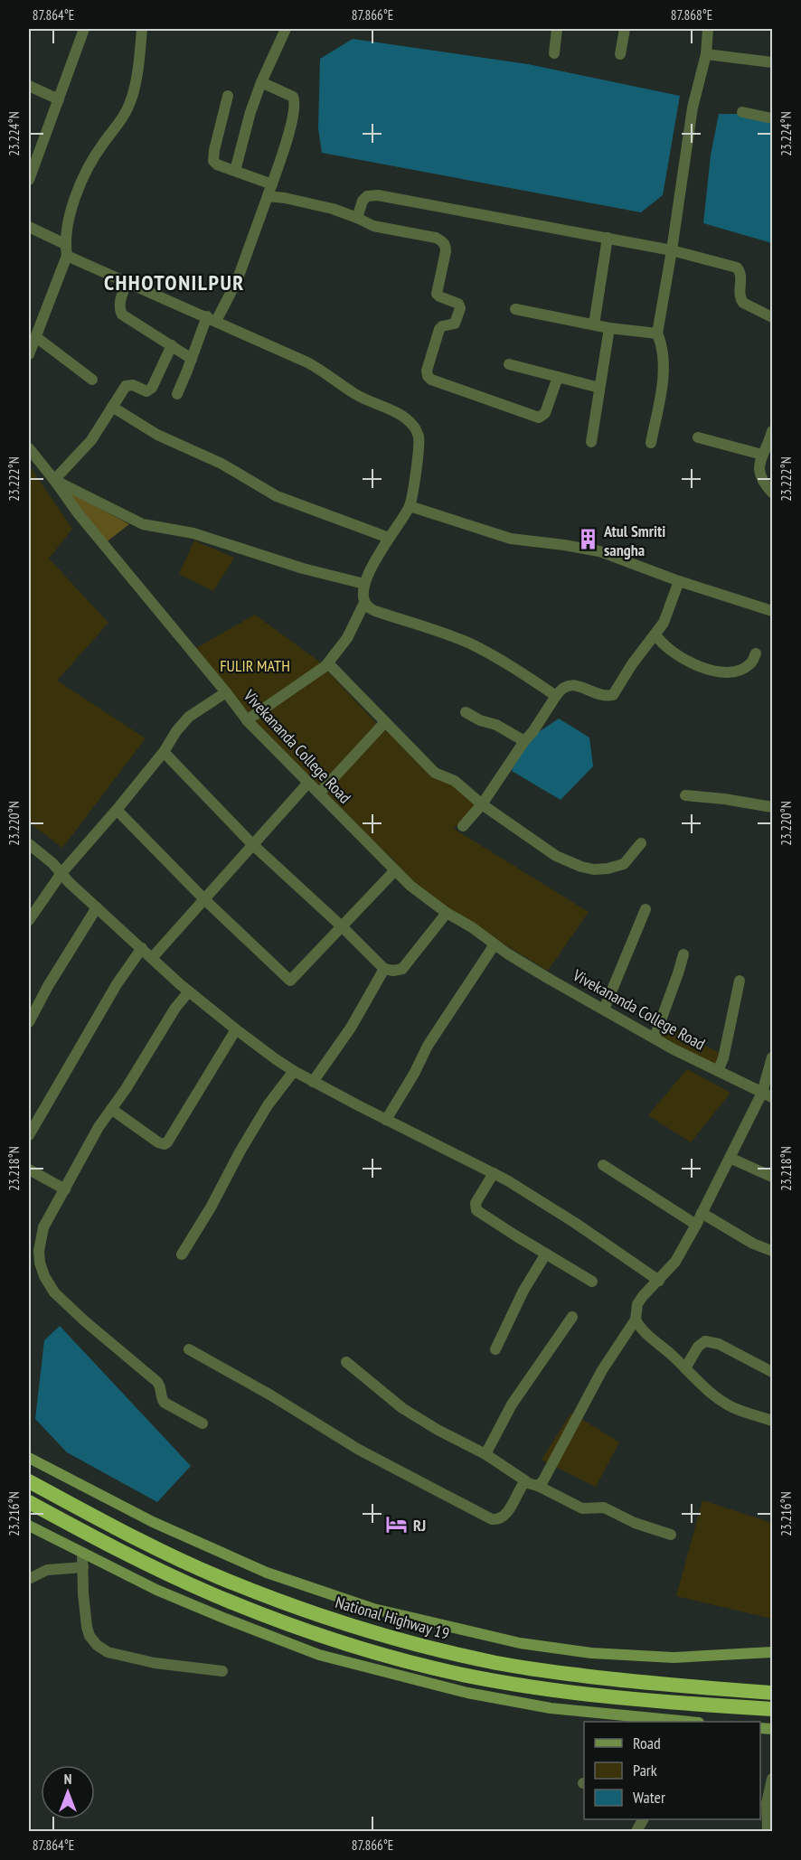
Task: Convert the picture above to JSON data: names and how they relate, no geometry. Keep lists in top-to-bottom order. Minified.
{"streets":{"highway":["National Highway 19"],"street":["Vivekananda College Road"]},"districts":["CHHOTONILPUR"],"parks":["FULIR MATH"],"places":{"building":["Atul Smriti sangha"],"hotel":["RJ"]},"legend":["Road","Park","Water"],"north":"top","coordinates":["87.864°E","87.866°E","87.868°E","23.224°N","23.222°N","23.220°N","23.218°N","23.216°N"]}
